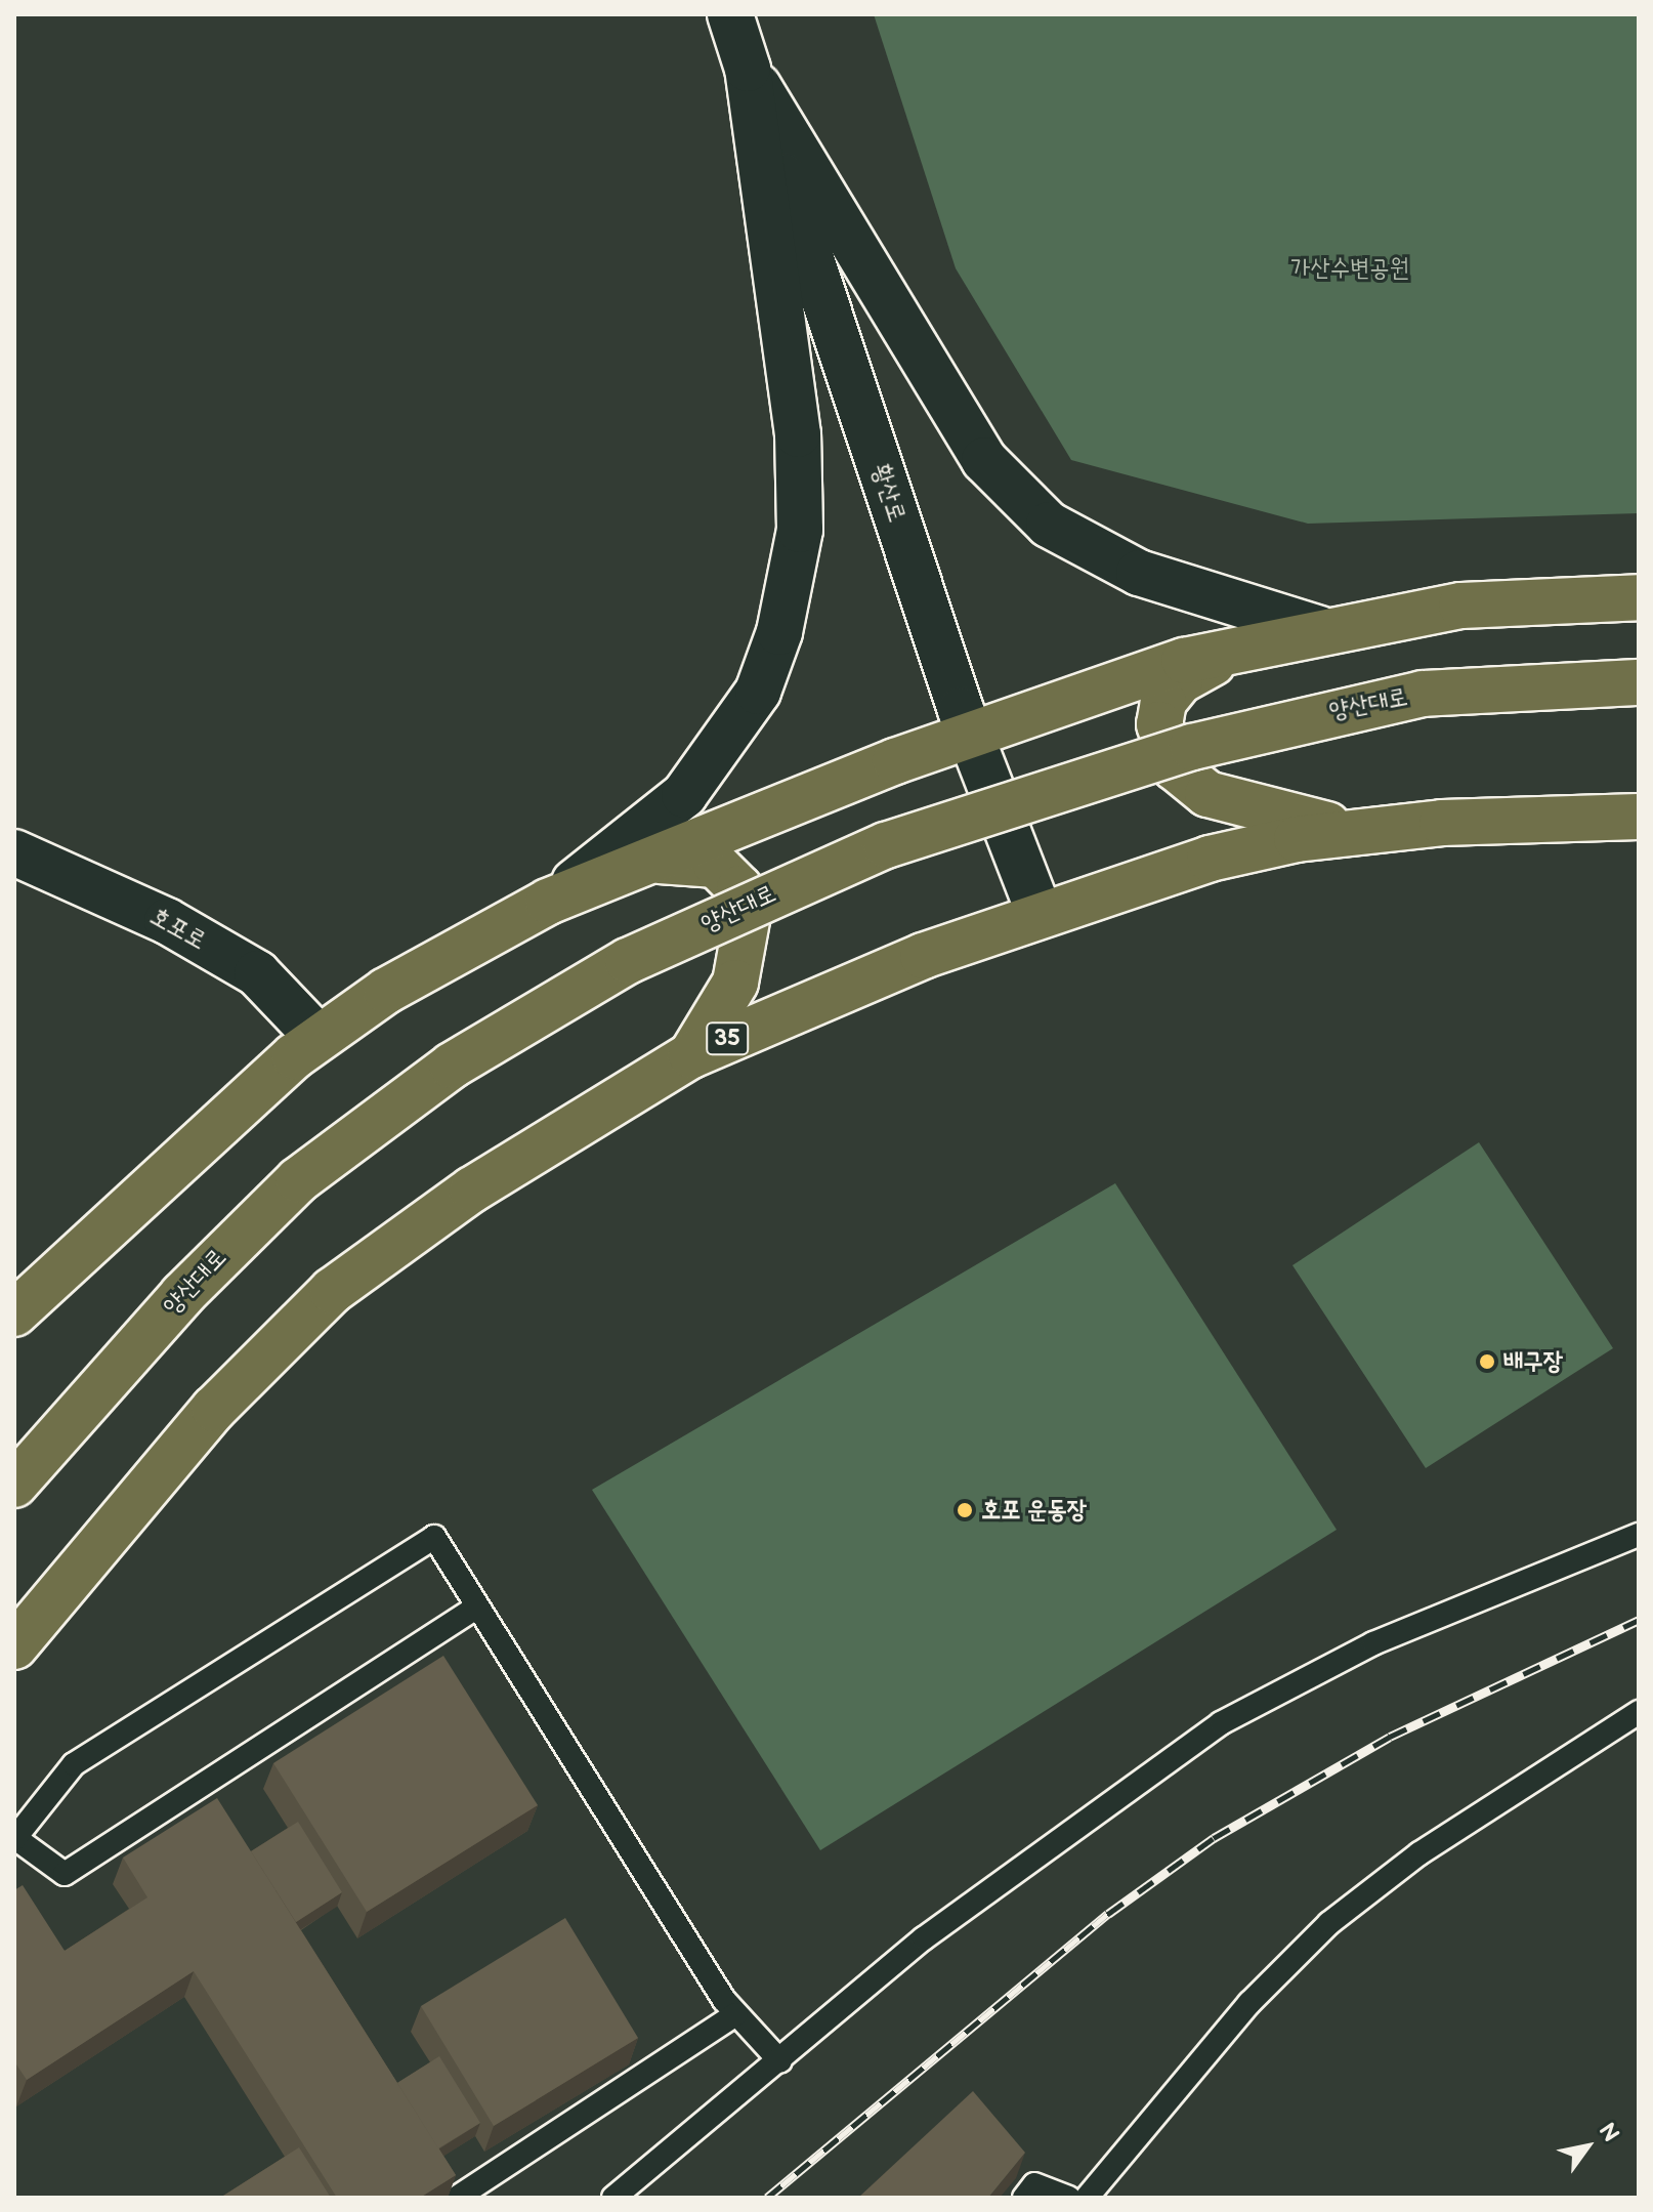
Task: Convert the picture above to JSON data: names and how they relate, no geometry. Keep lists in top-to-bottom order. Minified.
{"streets":{"main road":["황산로","양산대로","호포로","35"]},"crossings":[["황산로","35"]],"parks":["가산수변공원"],"places":["배구장","호포 운동장"],"north":"top right"}
